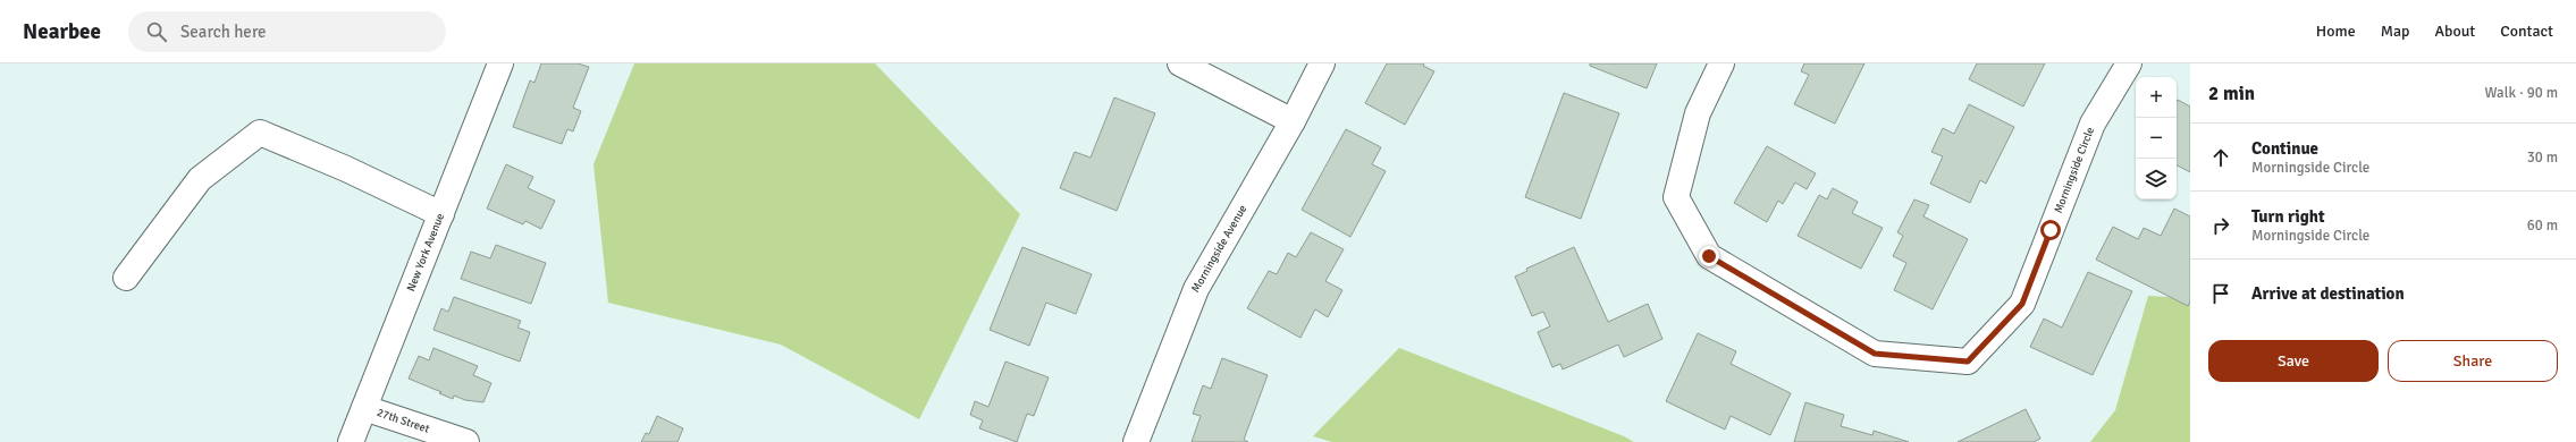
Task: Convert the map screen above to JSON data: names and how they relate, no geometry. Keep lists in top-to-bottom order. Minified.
{"streets":{"street":["Morningside Circle","Morningside Avenue","New York Avenue","27th Street"]},"crossings":[["New York Avenue","27th Street"]],"page":{"header":"Nearbee","search":"Search here","nav":["Home","Map","About","Contact"],"heading":["2 min","Walk · 90 m"],"map_buttons":["+","−"],"list":[["Continue","Morningside Circle","30 m"],["Turn right","Morningside Circle","60 m"],"Arrive at destination"],"buttons":["Save","Share"]}}
